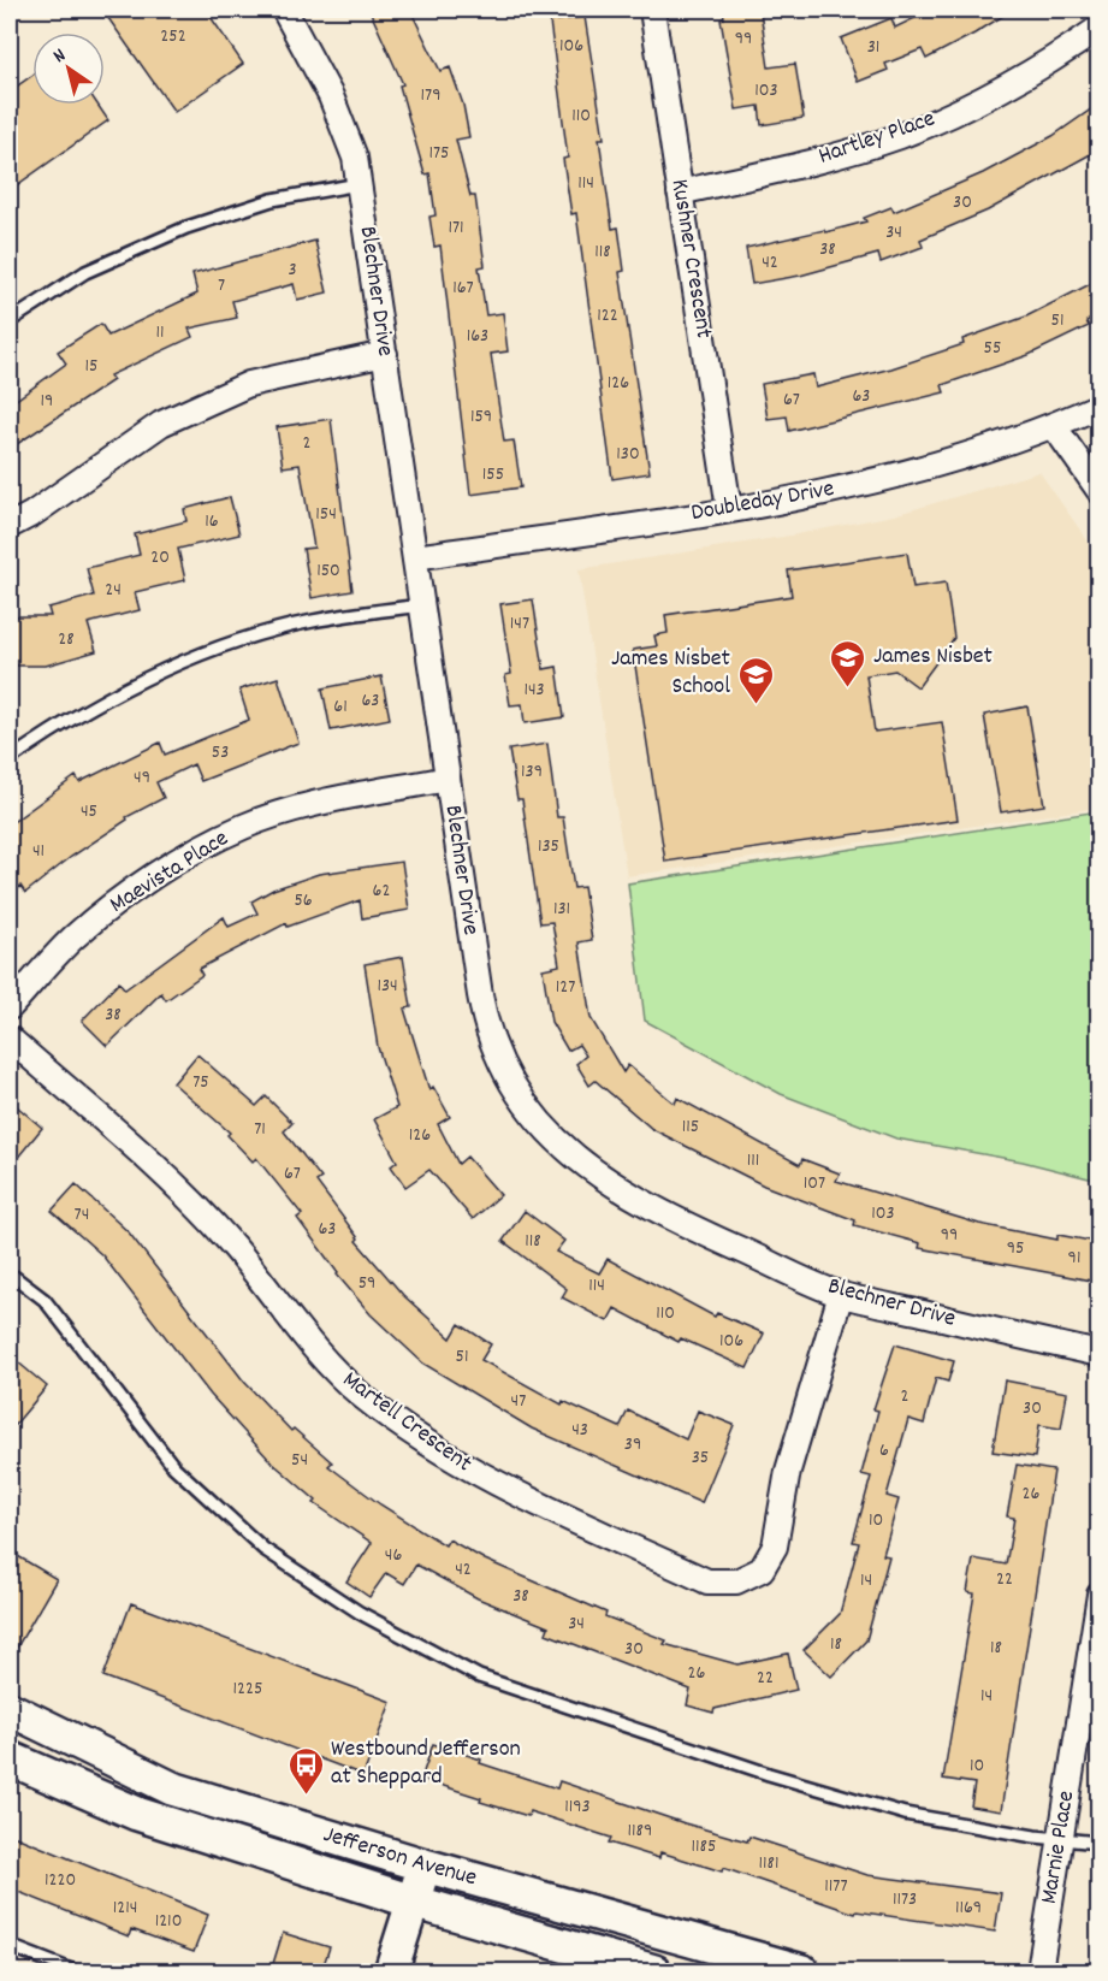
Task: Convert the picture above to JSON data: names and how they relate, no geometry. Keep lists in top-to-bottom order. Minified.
{"streets":{"street":["Hartley Place","Kushner Crescent","Blechner Drive","Doubleday Drive","Maevista Place","Martell Crescent","Marnie Place","Jefferson Avenue"]},"crossings":[["Hartley Place","Kushner Crescent"],["Kushner Crescent","Doubleday Drive"],["Blechner Drive","Doubleday Drive"],["Blechner Drive","Maevista Place"],["Blechner Drive","Martell Crescent"]],"places":{"school or university":["James Nisbet","James Nisbet School"],"bus stop":["Westbound Jefferson at Sheppard"]},"house_numbers":["252","99","106","31","103","179","110","175","114","30","171","34","38","118","42","3","7","167","122","51","11","163","55","15","126","63","67","19","159","2","130","155","154","16","20","150","24","147","28","143","63","61","53","139","49","45","135","41","62","56","131","134","127","38","75","115","71","126","111","67","107","103","74","63","99","118","95","91","59","114","110","106","51","2","47","30","43","39","6","35","54","26","10","46","42","22","14","38","34","18","18","30","26","22","1225","14","10","1193","1189","1185","1181","1220","1177","1173","1214","1169","1210"],"north":"top left"}
